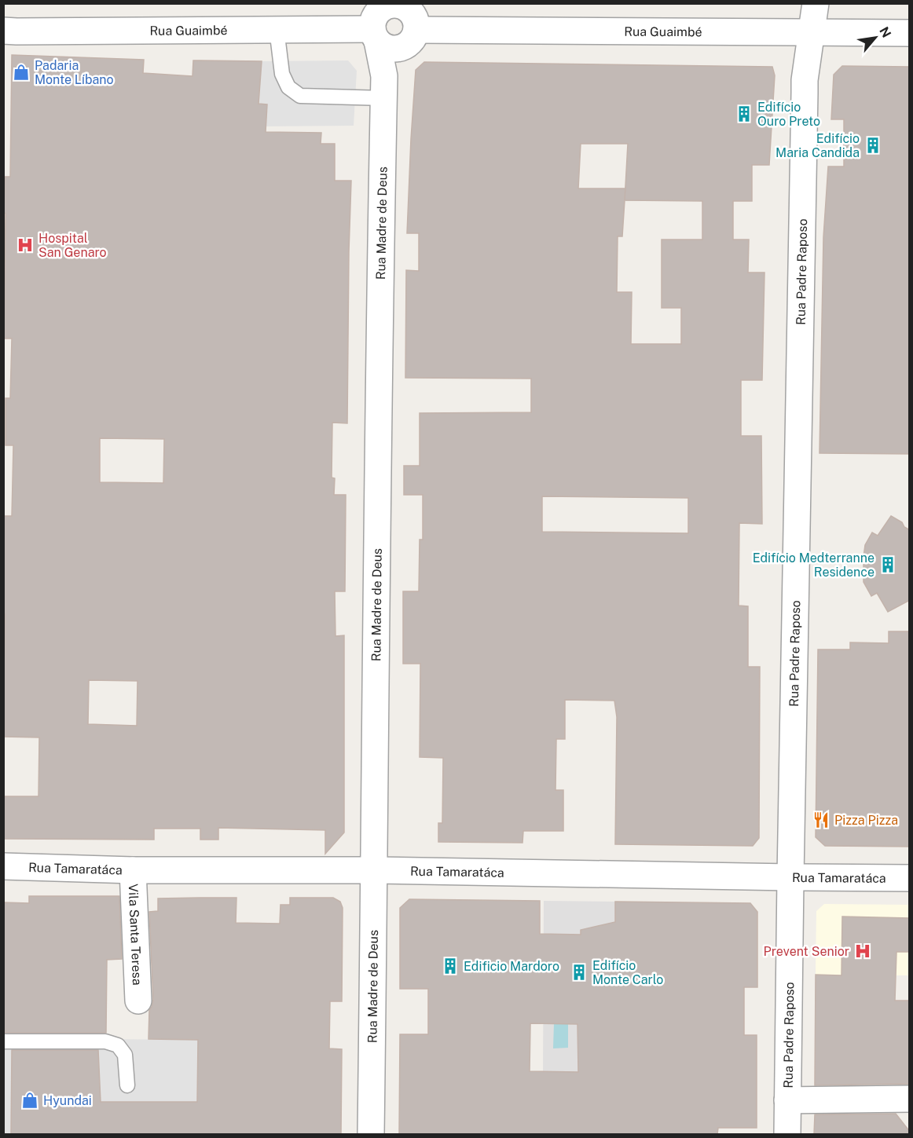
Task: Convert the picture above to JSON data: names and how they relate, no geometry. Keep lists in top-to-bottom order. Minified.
{"streets":{"street":["Rua Guaimbé","Rua Madre de Deus","Rua Padre Raposo","Rua Tamaratáca","Vila Santa Teresa"]},"crossings":[["Rua Guaimbé","Rua Madre de Deus"],["Rua Guaimbé","Rua Padre Raposo"],["Rua Madre de Deus","Rua Tamaratáca"],["Rua Padre Raposo","Rua Tamaratáca"],["Rua Tamaratáca","Vila Santa Teresa"]],"places":{"shop":["Padaria Monte Líbano","Hyundai"],"building":["Edifício Ouro Preto","Edifício Maria Candida","Edifício Medterranne Residence","Edificio Mardoro","Edifício Monte Carlo"],"hospital":["Hospital San Genaro","Prevent Senior"],"restaurant":["Pizza Pizza"]},"north":"top right"}
